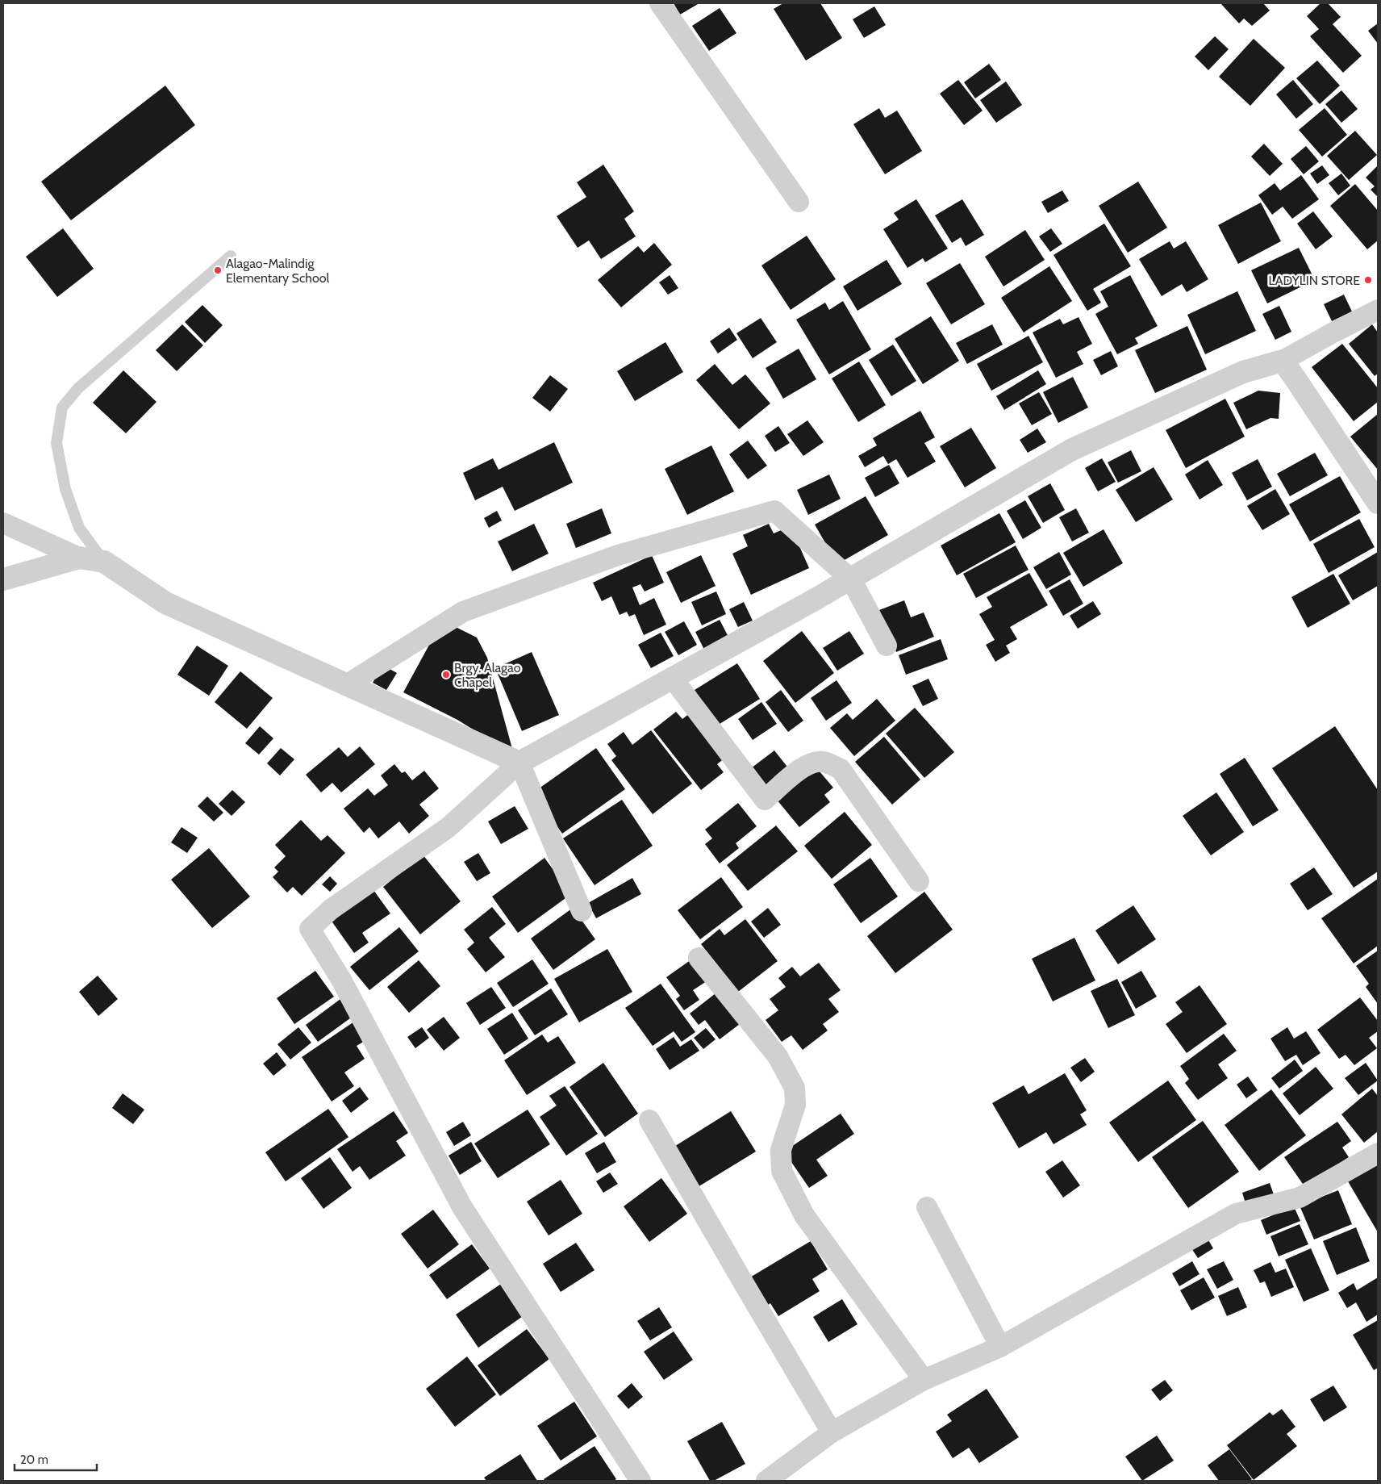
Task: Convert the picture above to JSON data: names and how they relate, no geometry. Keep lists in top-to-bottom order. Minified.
{"places":["Alagao-Malindig Elementary School","LADYLIN STORE","Brgy. Alagao Chapel"],"scale_bar":"20 m"}
